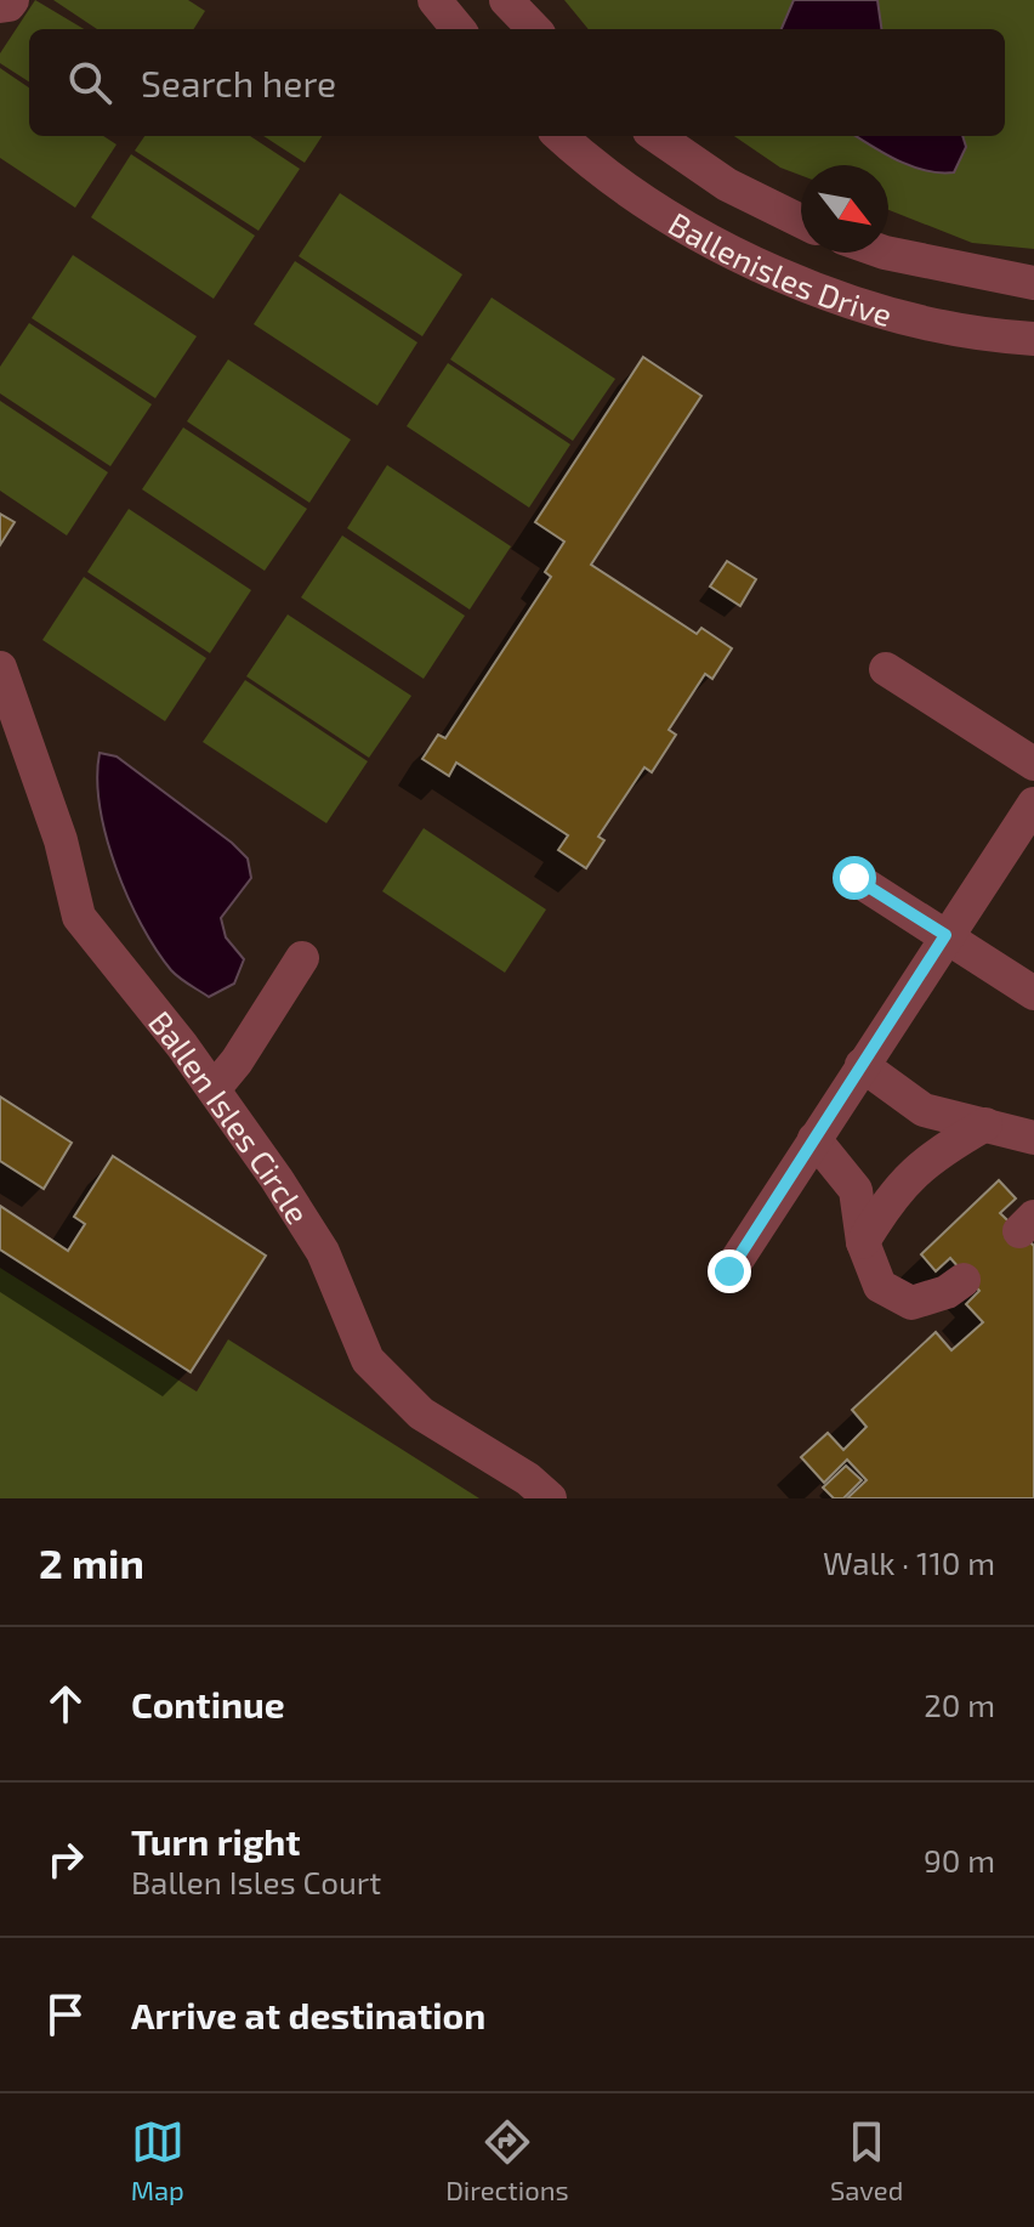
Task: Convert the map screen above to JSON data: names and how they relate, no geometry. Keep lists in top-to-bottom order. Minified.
{"streets":{"street":["Ballenisles Drive","Ballen Isles Circle"]},"north":"bottom right","page":{"search":"Search here","heading":["2 min","Walk · 110 m"],"list":[["Continue","20 m"],["Turn right","Ballen Isles Court","90 m"],"Arrive at destination"],"nav":["Map","Directions","Saved"]}}
